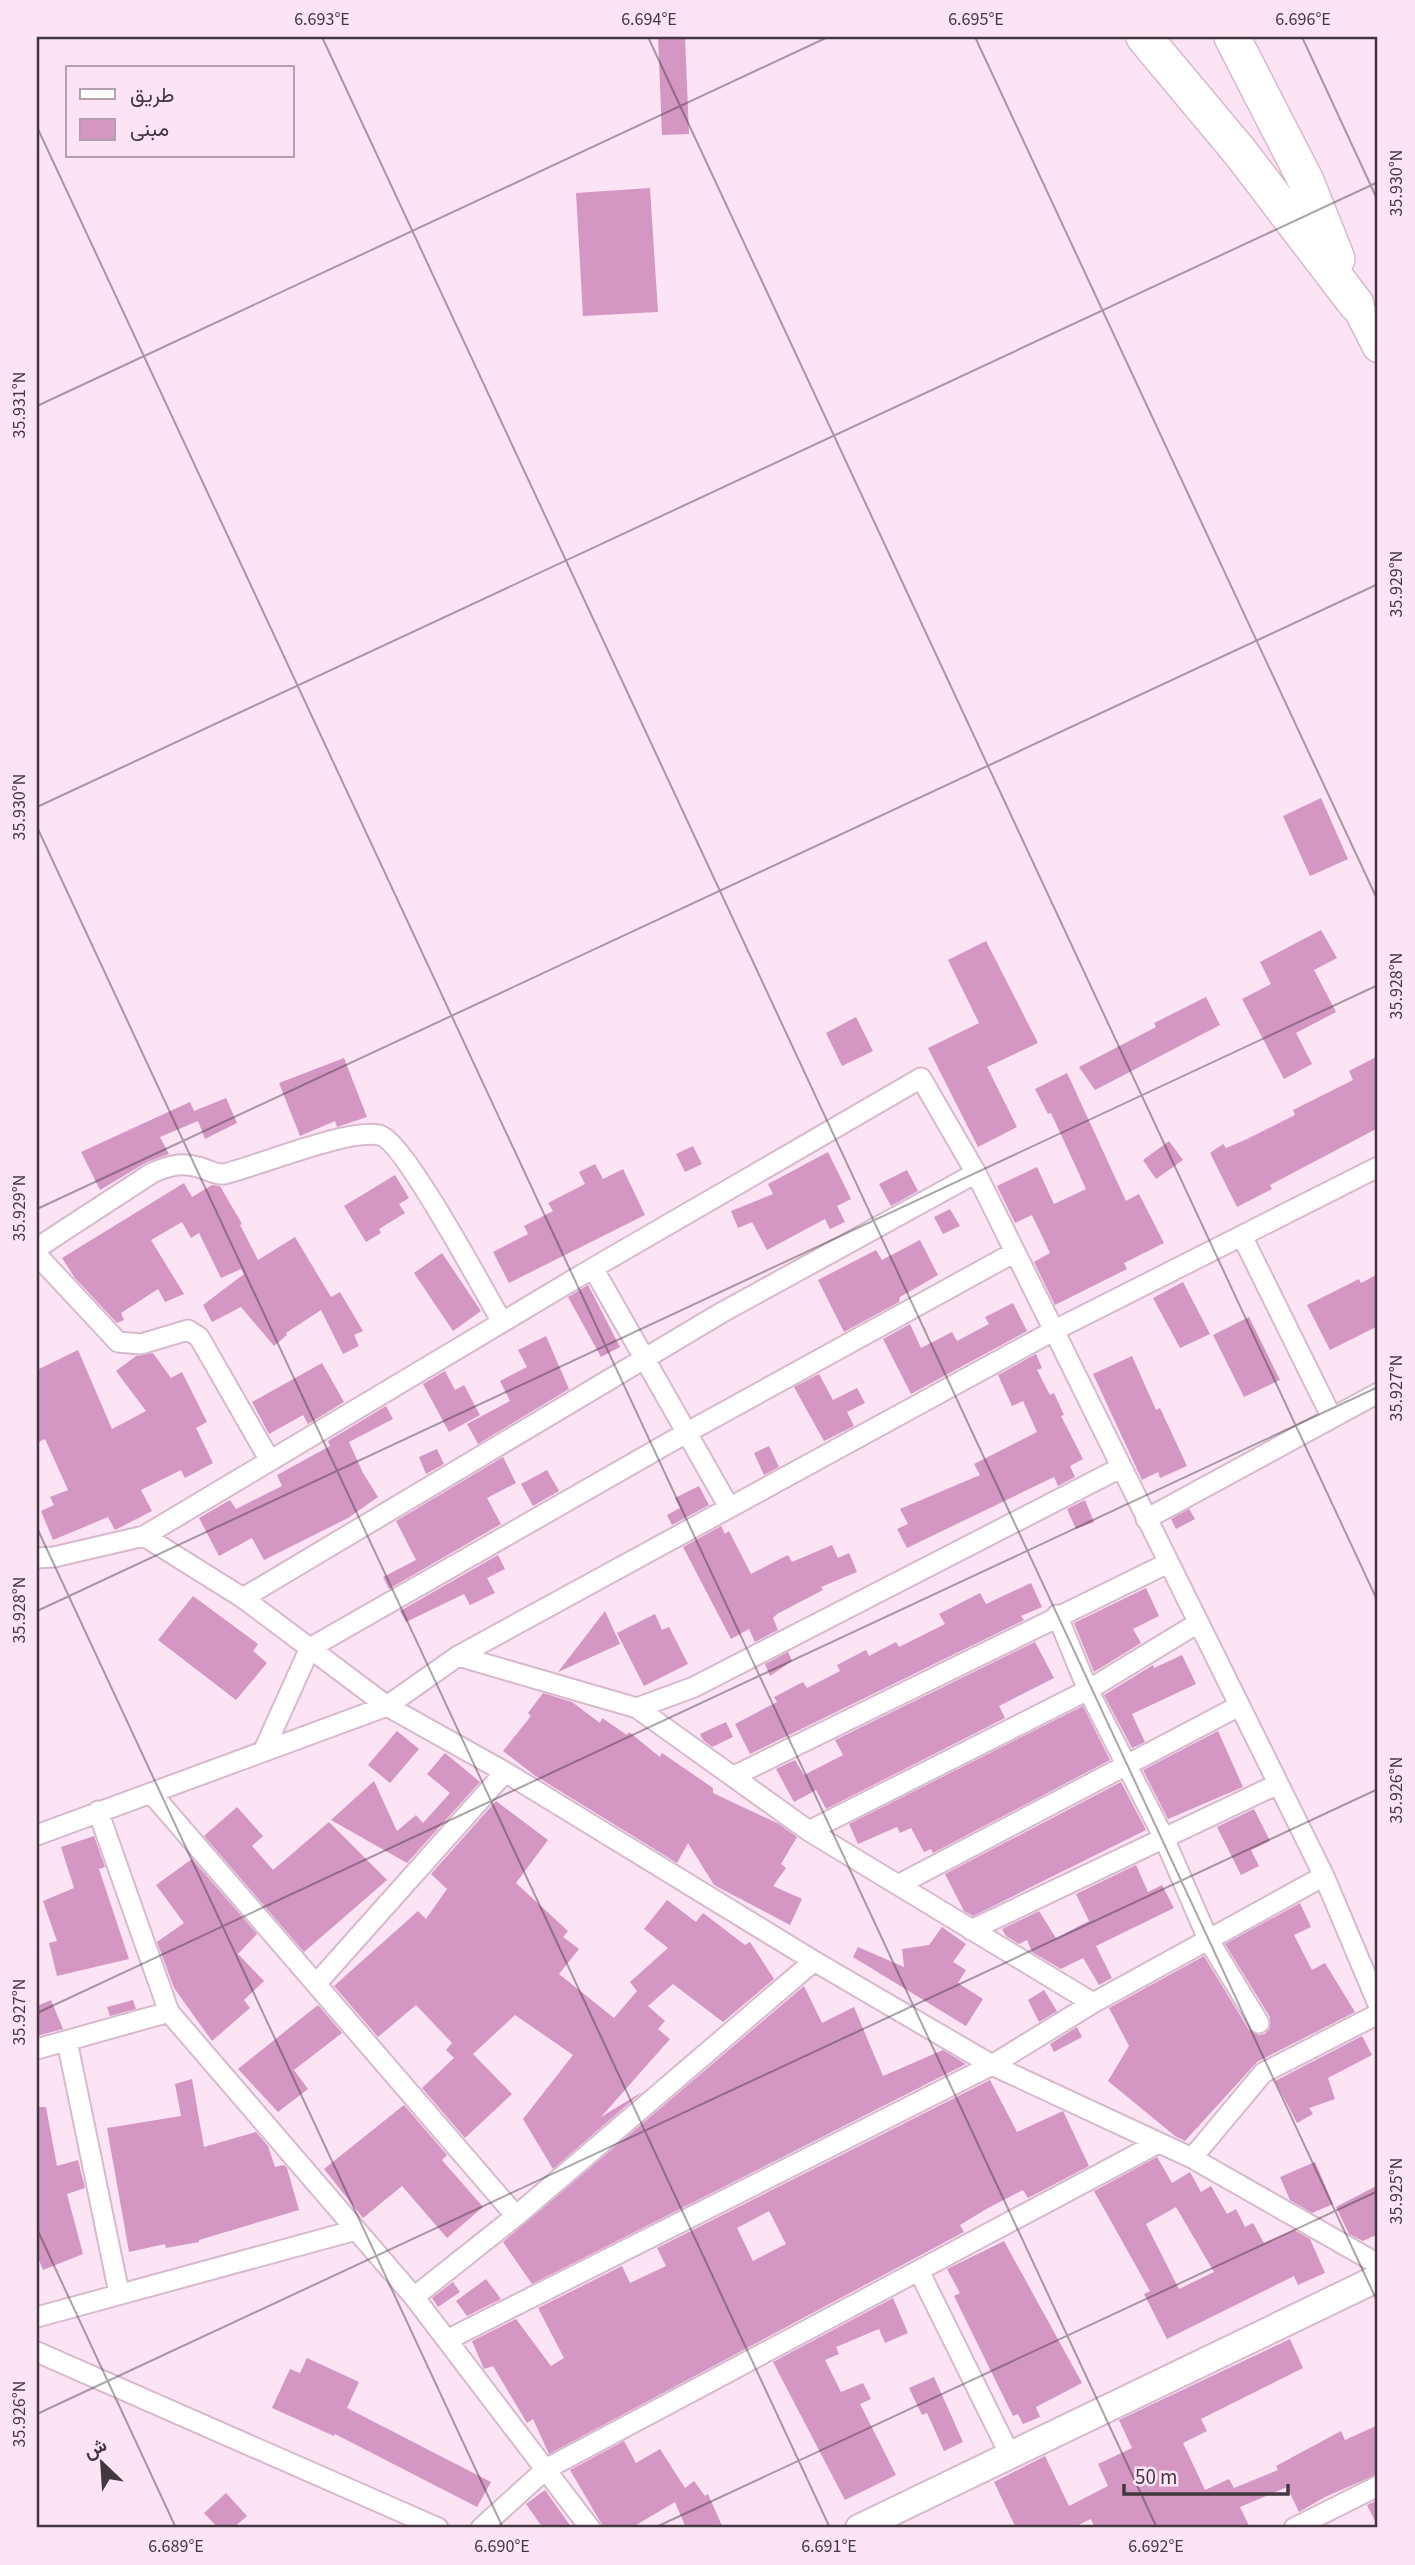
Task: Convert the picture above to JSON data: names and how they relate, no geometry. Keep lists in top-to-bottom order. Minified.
{"legend":["طريق","مبنى"],"scale_bar":"50 m","north":"top left","coordinates":["6.693°E","6.694°E","6.695°E","6.696°E","35.930°N","35.931°N","35.929°N","35.928°N","35.927°N","35.926°N","35.925°N","6.689°E","6.690°E","6.691°E","6.692°E"]}
